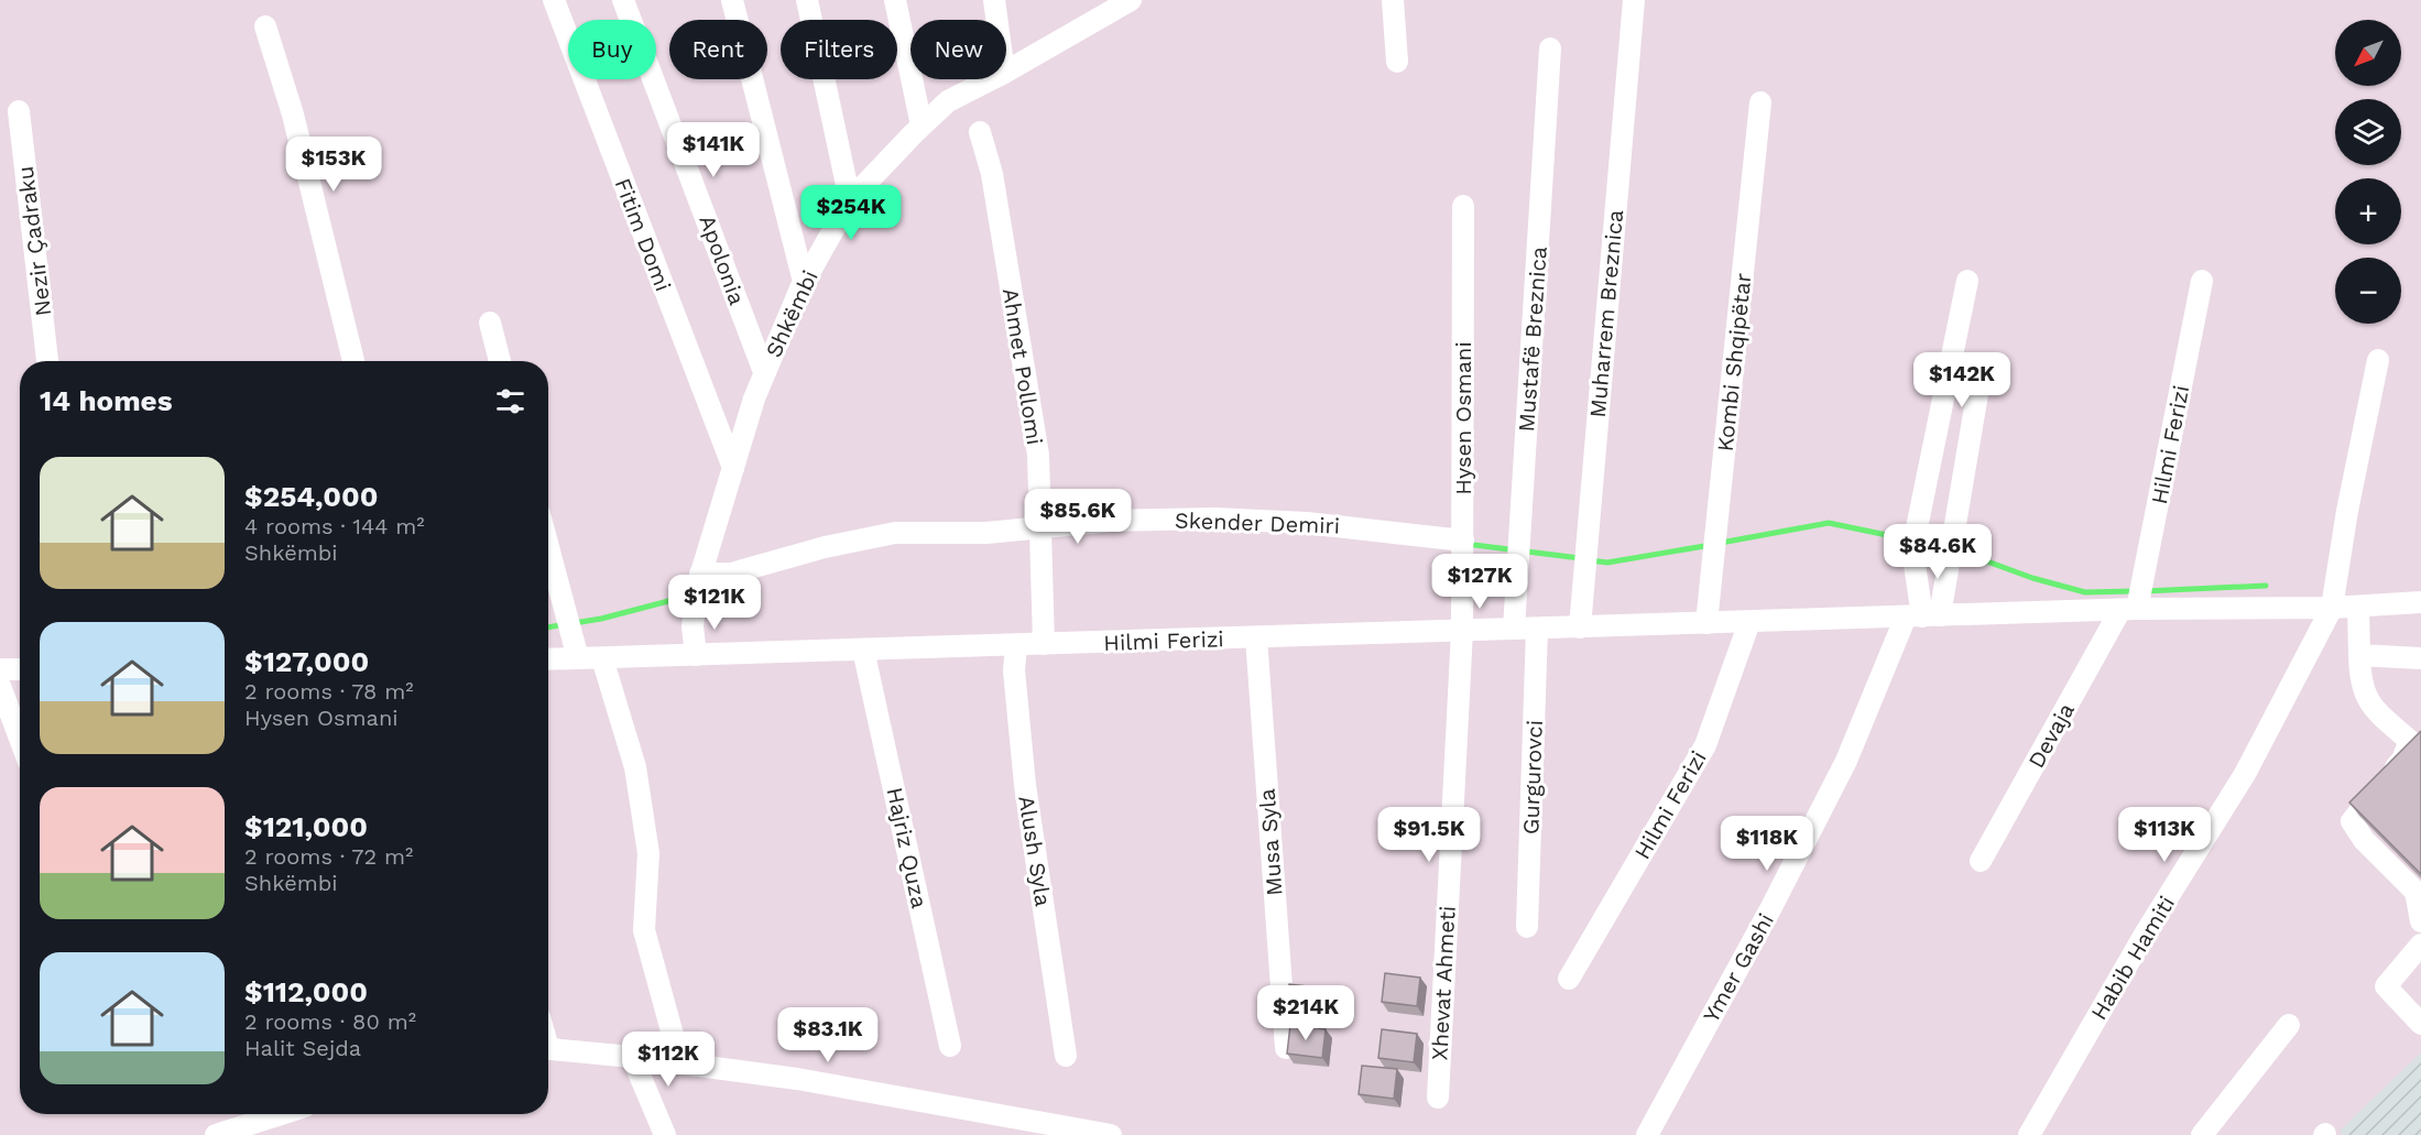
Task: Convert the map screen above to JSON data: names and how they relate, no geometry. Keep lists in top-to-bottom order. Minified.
{"streets":{"street":["Fitim Domi","Nezir Çadraku","Apolonia","Shkëmbi","Muharrem Breznica","Mustafë Breznica","Kombi Shqipëtar","Ahmet Pollomi","Hysen Osmani","Hilmi Ferizi","Skender Demiri","Devaja","Gurgurovci","Musa Syla","Hajriz Quza","Alush Syla","Habib Hamiti","Ymer Gashi","Xhevat Ahmeti"]},"crossings":[["Fitim Domi","Shkëmbi"],["Apolonia","Shkëmbi"],["Shkëmbi","Hilmi Ferizi"],["Shkëmbi","Skender Demiri"],["Muharrem Breznica","Hilmi Ferizi"],["Mustafë Breznica","Hilmi Ferizi"],["Kombi Shqipëtar","Hilmi Ferizi"],["Ahmet Pollomi","Hilmi Ferizi"],["Ahmet Pollomi","Skender Demiri"],["Hysen Osmani","Hilmi Ferizi"],["Hysen Osmani","Skender Demiri"],["Hysen Osmani","Xhevat Ahmeti"],["Hilmi Ferizi","Devaja"],["Hilmi Ferizi","Gurgurovci"],["Hilmi Ferizi","Musa Syla"],["Hilmi Ferizi","Hajriz Quza"],["Hilmi Ferizi","Alush Syla"],["Hilmi Ferizi","Habib Hamiti"],["Hilmi Ferizi","Ymer Gashi"],["Hilmi Ferizi","Xhevat Ahmeti"]],"north":"bottom left","page":{"map_buttons":["+","−"],"chip":["Buy","Rent","Filters","New"],"price":["$141K","$153K","$254K","$142K","$85.6K","$84.6K","$127K","$121K","$91.5K","$113K","$118K","$214K","$83.1K","$112K"],"heading":"14 homes","list":[{"name":"$254,000","note":"4 rooms · 144 m² · Shkëmbi"},{"name":"$127,000","note":"2 rooms · 78 m² · Hysen Osmani"},{"name":"$121,000","note":"2 rooms · 72 m² · Shkëmbi"},{"name":"$112,000","note":"2 rooms · 80 m² · Halit Sejda"}]}}
